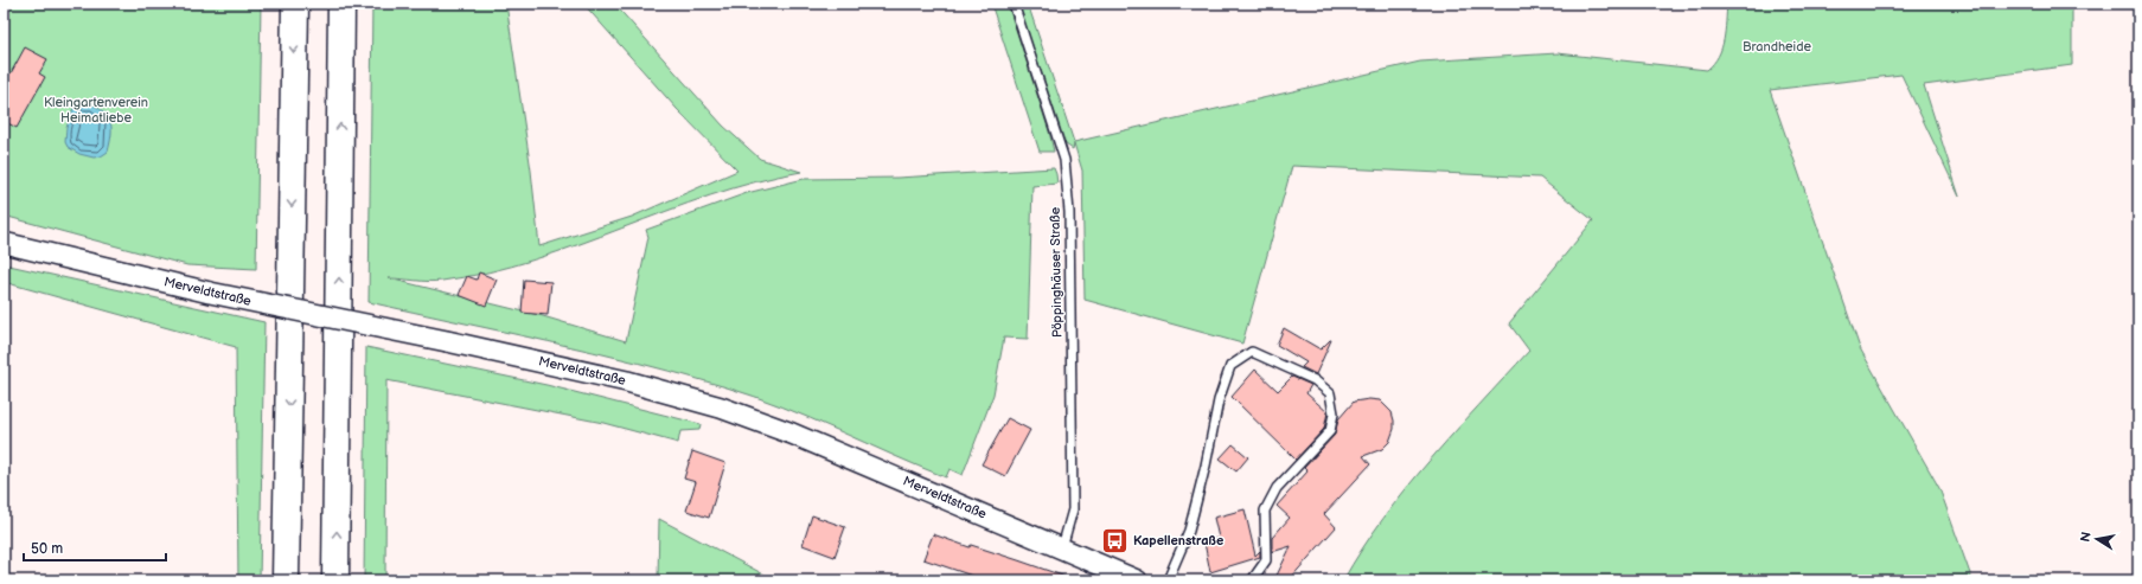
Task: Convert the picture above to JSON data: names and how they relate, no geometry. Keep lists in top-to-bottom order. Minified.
{"streets":{"street":["Merveldtstraße"],"lane":["Pöppinghäuser Straße"]},"crossings":[["Pöppinghäuser Straße","Merveldtstraße"]],"parks":["Brandheide","Kleingartenverein Heimatliebe"],"places":{"bus stop":["Kapellenstraße"]},"scale_bar":"50 m","north":"left"}
